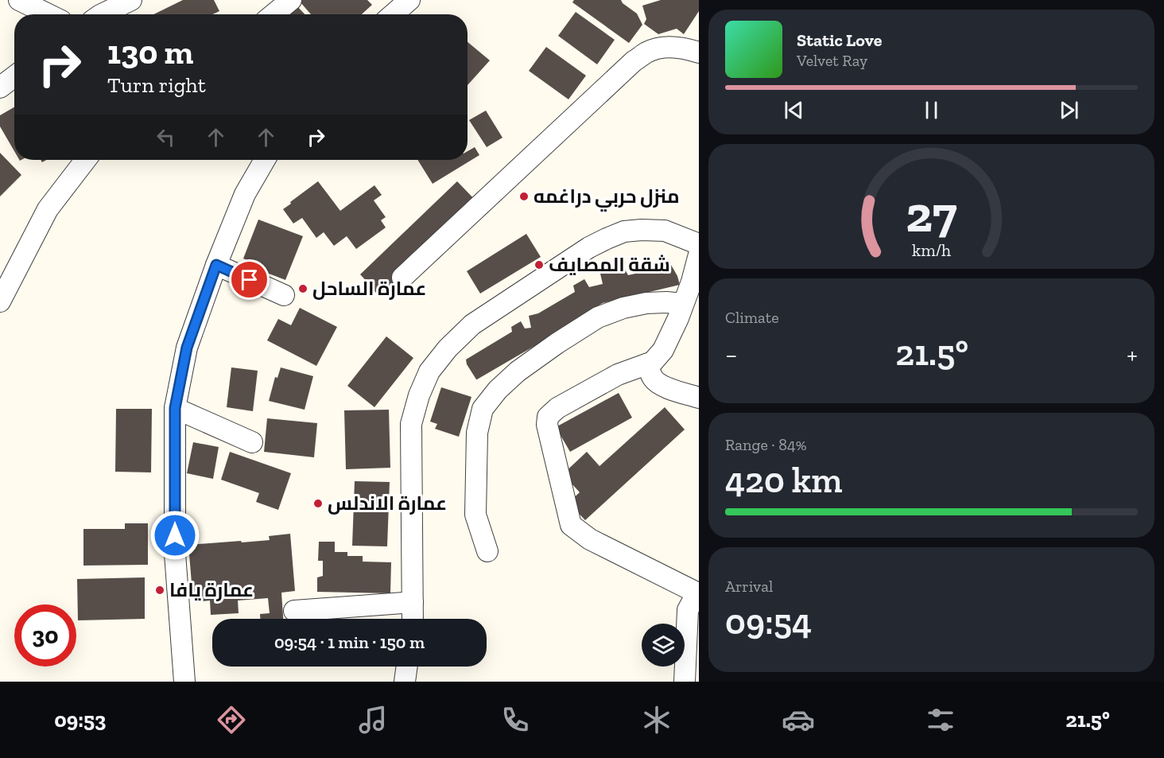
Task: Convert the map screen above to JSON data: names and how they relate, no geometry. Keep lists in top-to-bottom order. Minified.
{"places":["منزل حربي دراغمه","شقة المصايف","عمارة الساحل","عمارة الاندلس","عمارة يافا"],"page":{"turn":["130 m","Turn right"],"song":["Static Love","Velvet Ray"],"tile":["Climate",["Range · 84%","420 km"],["Arrival","09:54"]],"heat":["−","21.5°","+"],"limit":"30","trip":"09:54 · 1 min · 150 m","tabs":["09:53","21.5°"],"gauge":["27","km/h"]}}
